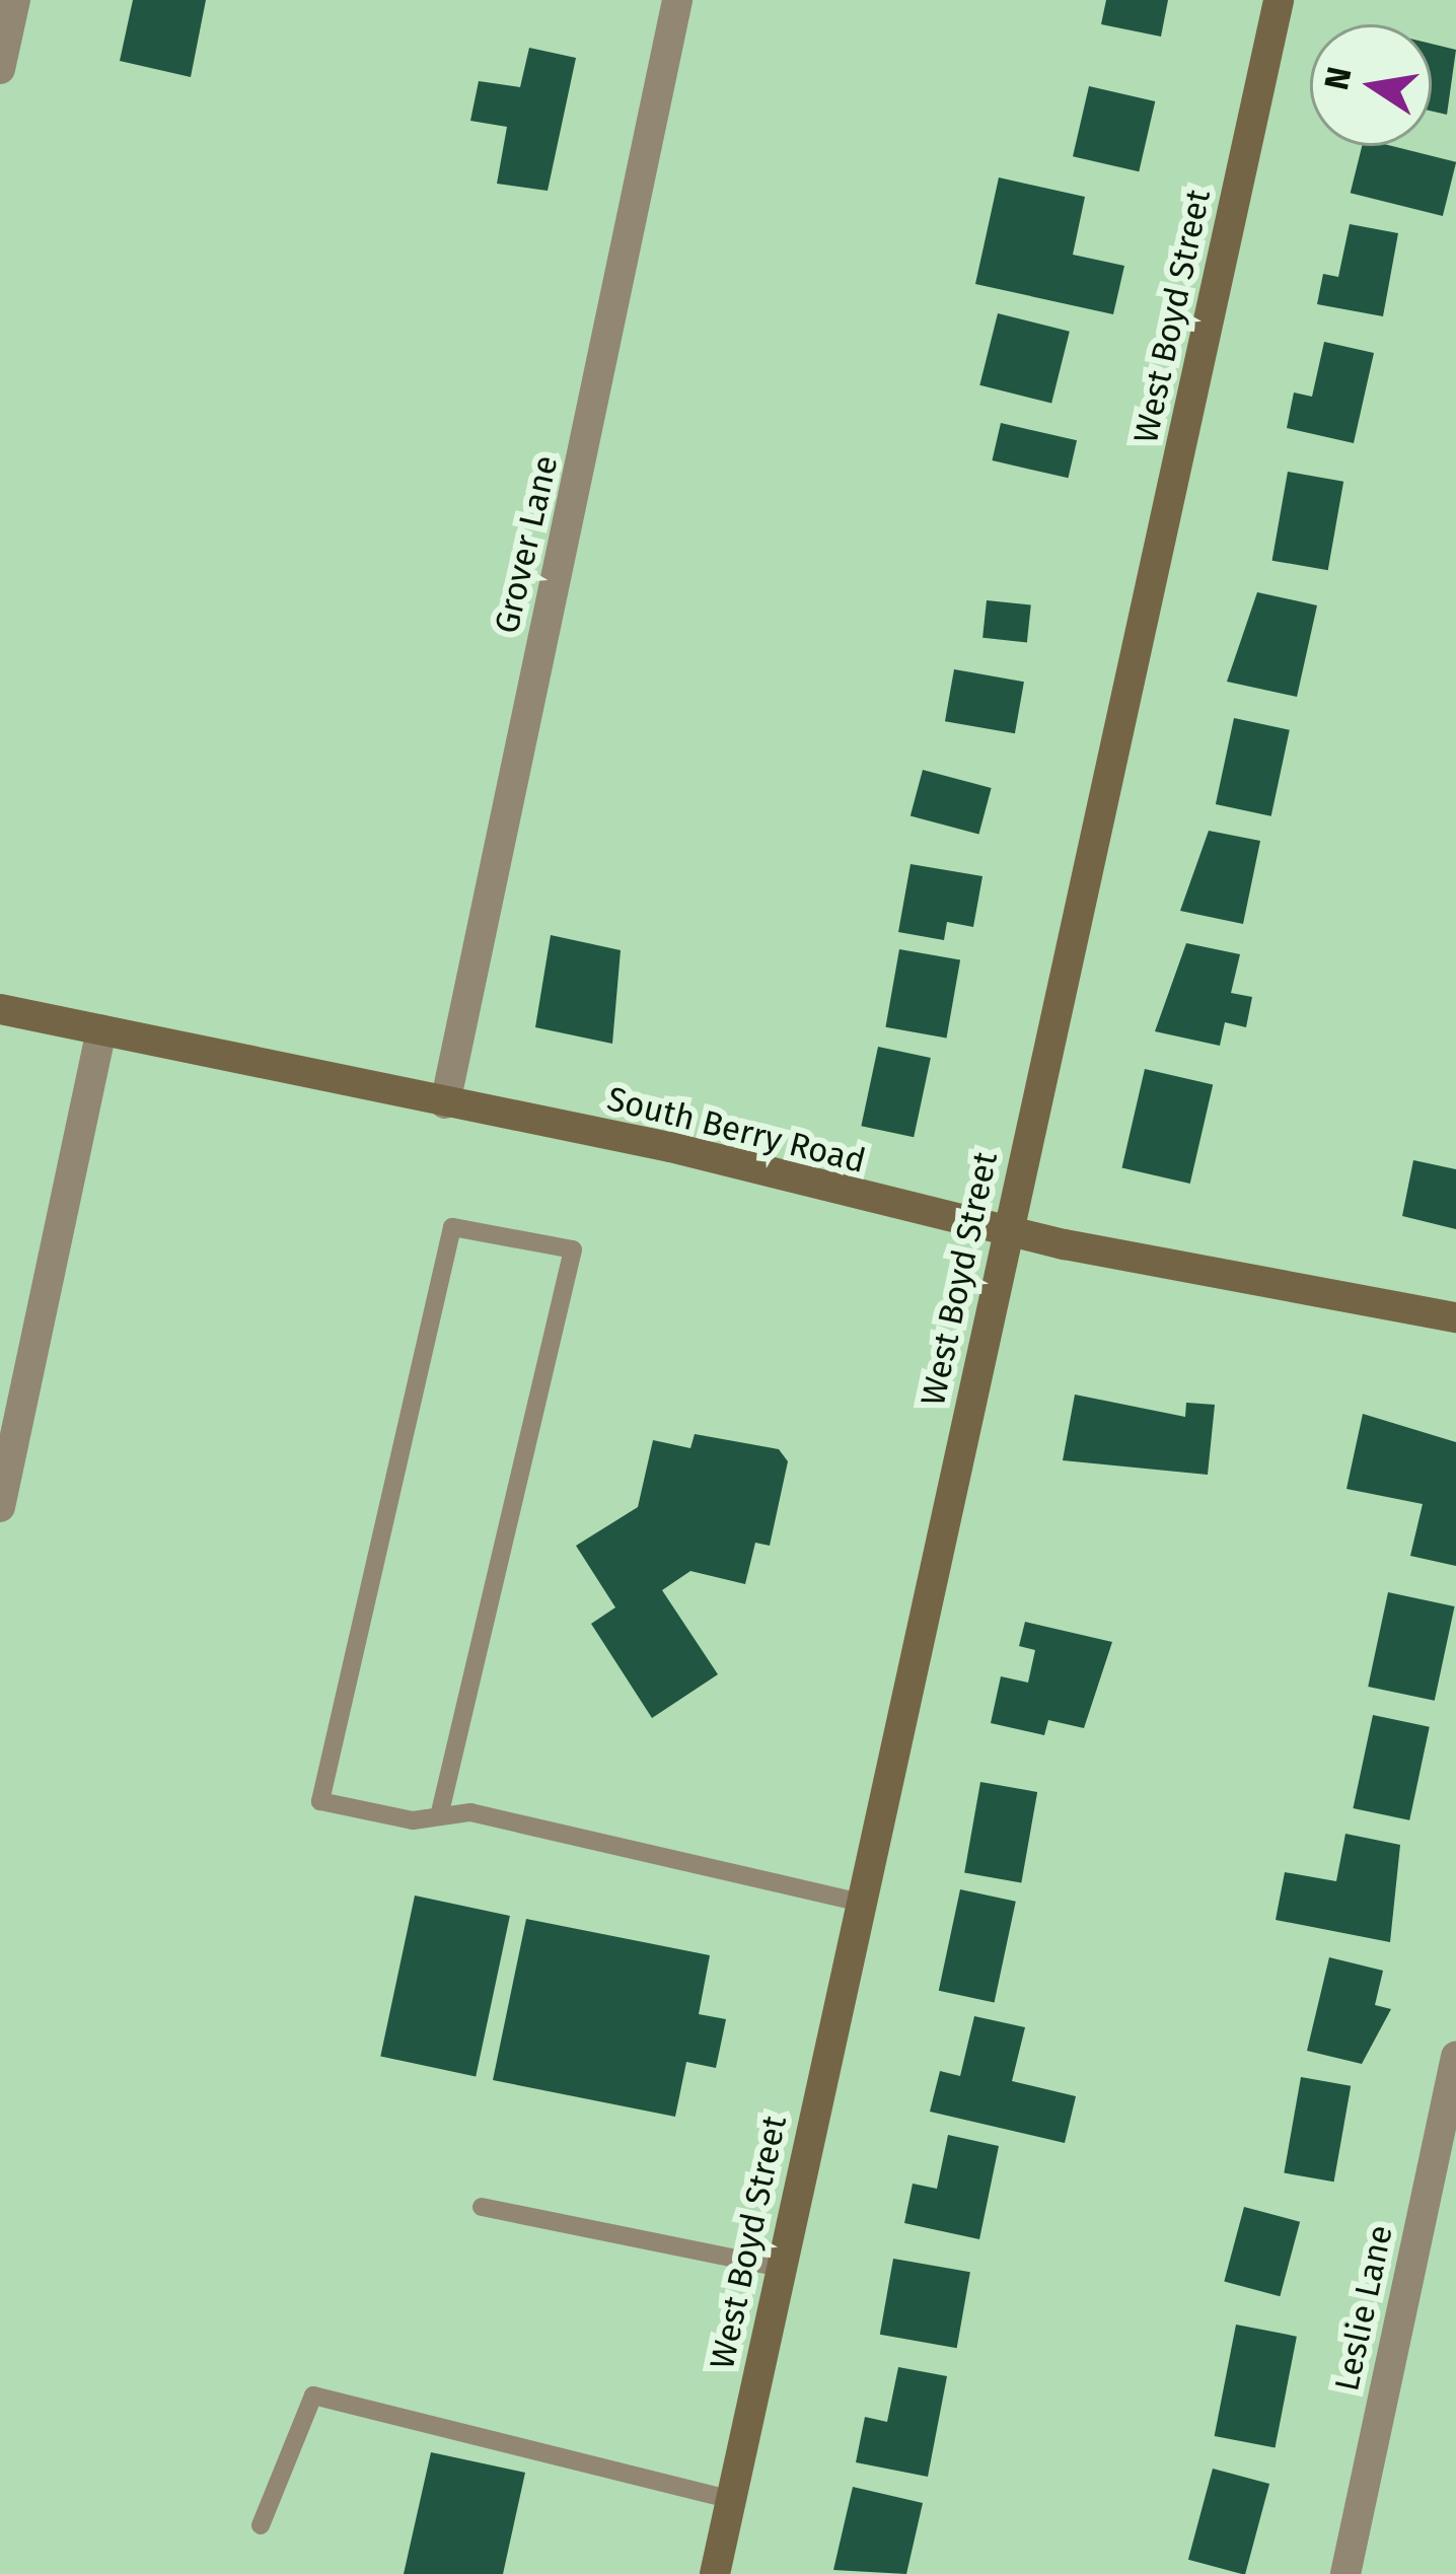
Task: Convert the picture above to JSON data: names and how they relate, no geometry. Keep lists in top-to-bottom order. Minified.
{"streets":{"street":["West Boyd Street","Grover Lane","South Berry Road","Leslie Lane"]},"crossings":[["West Boyd Street","South Berry Road"],["Grover Lane","South Berry Road"]],"north":"left"}
